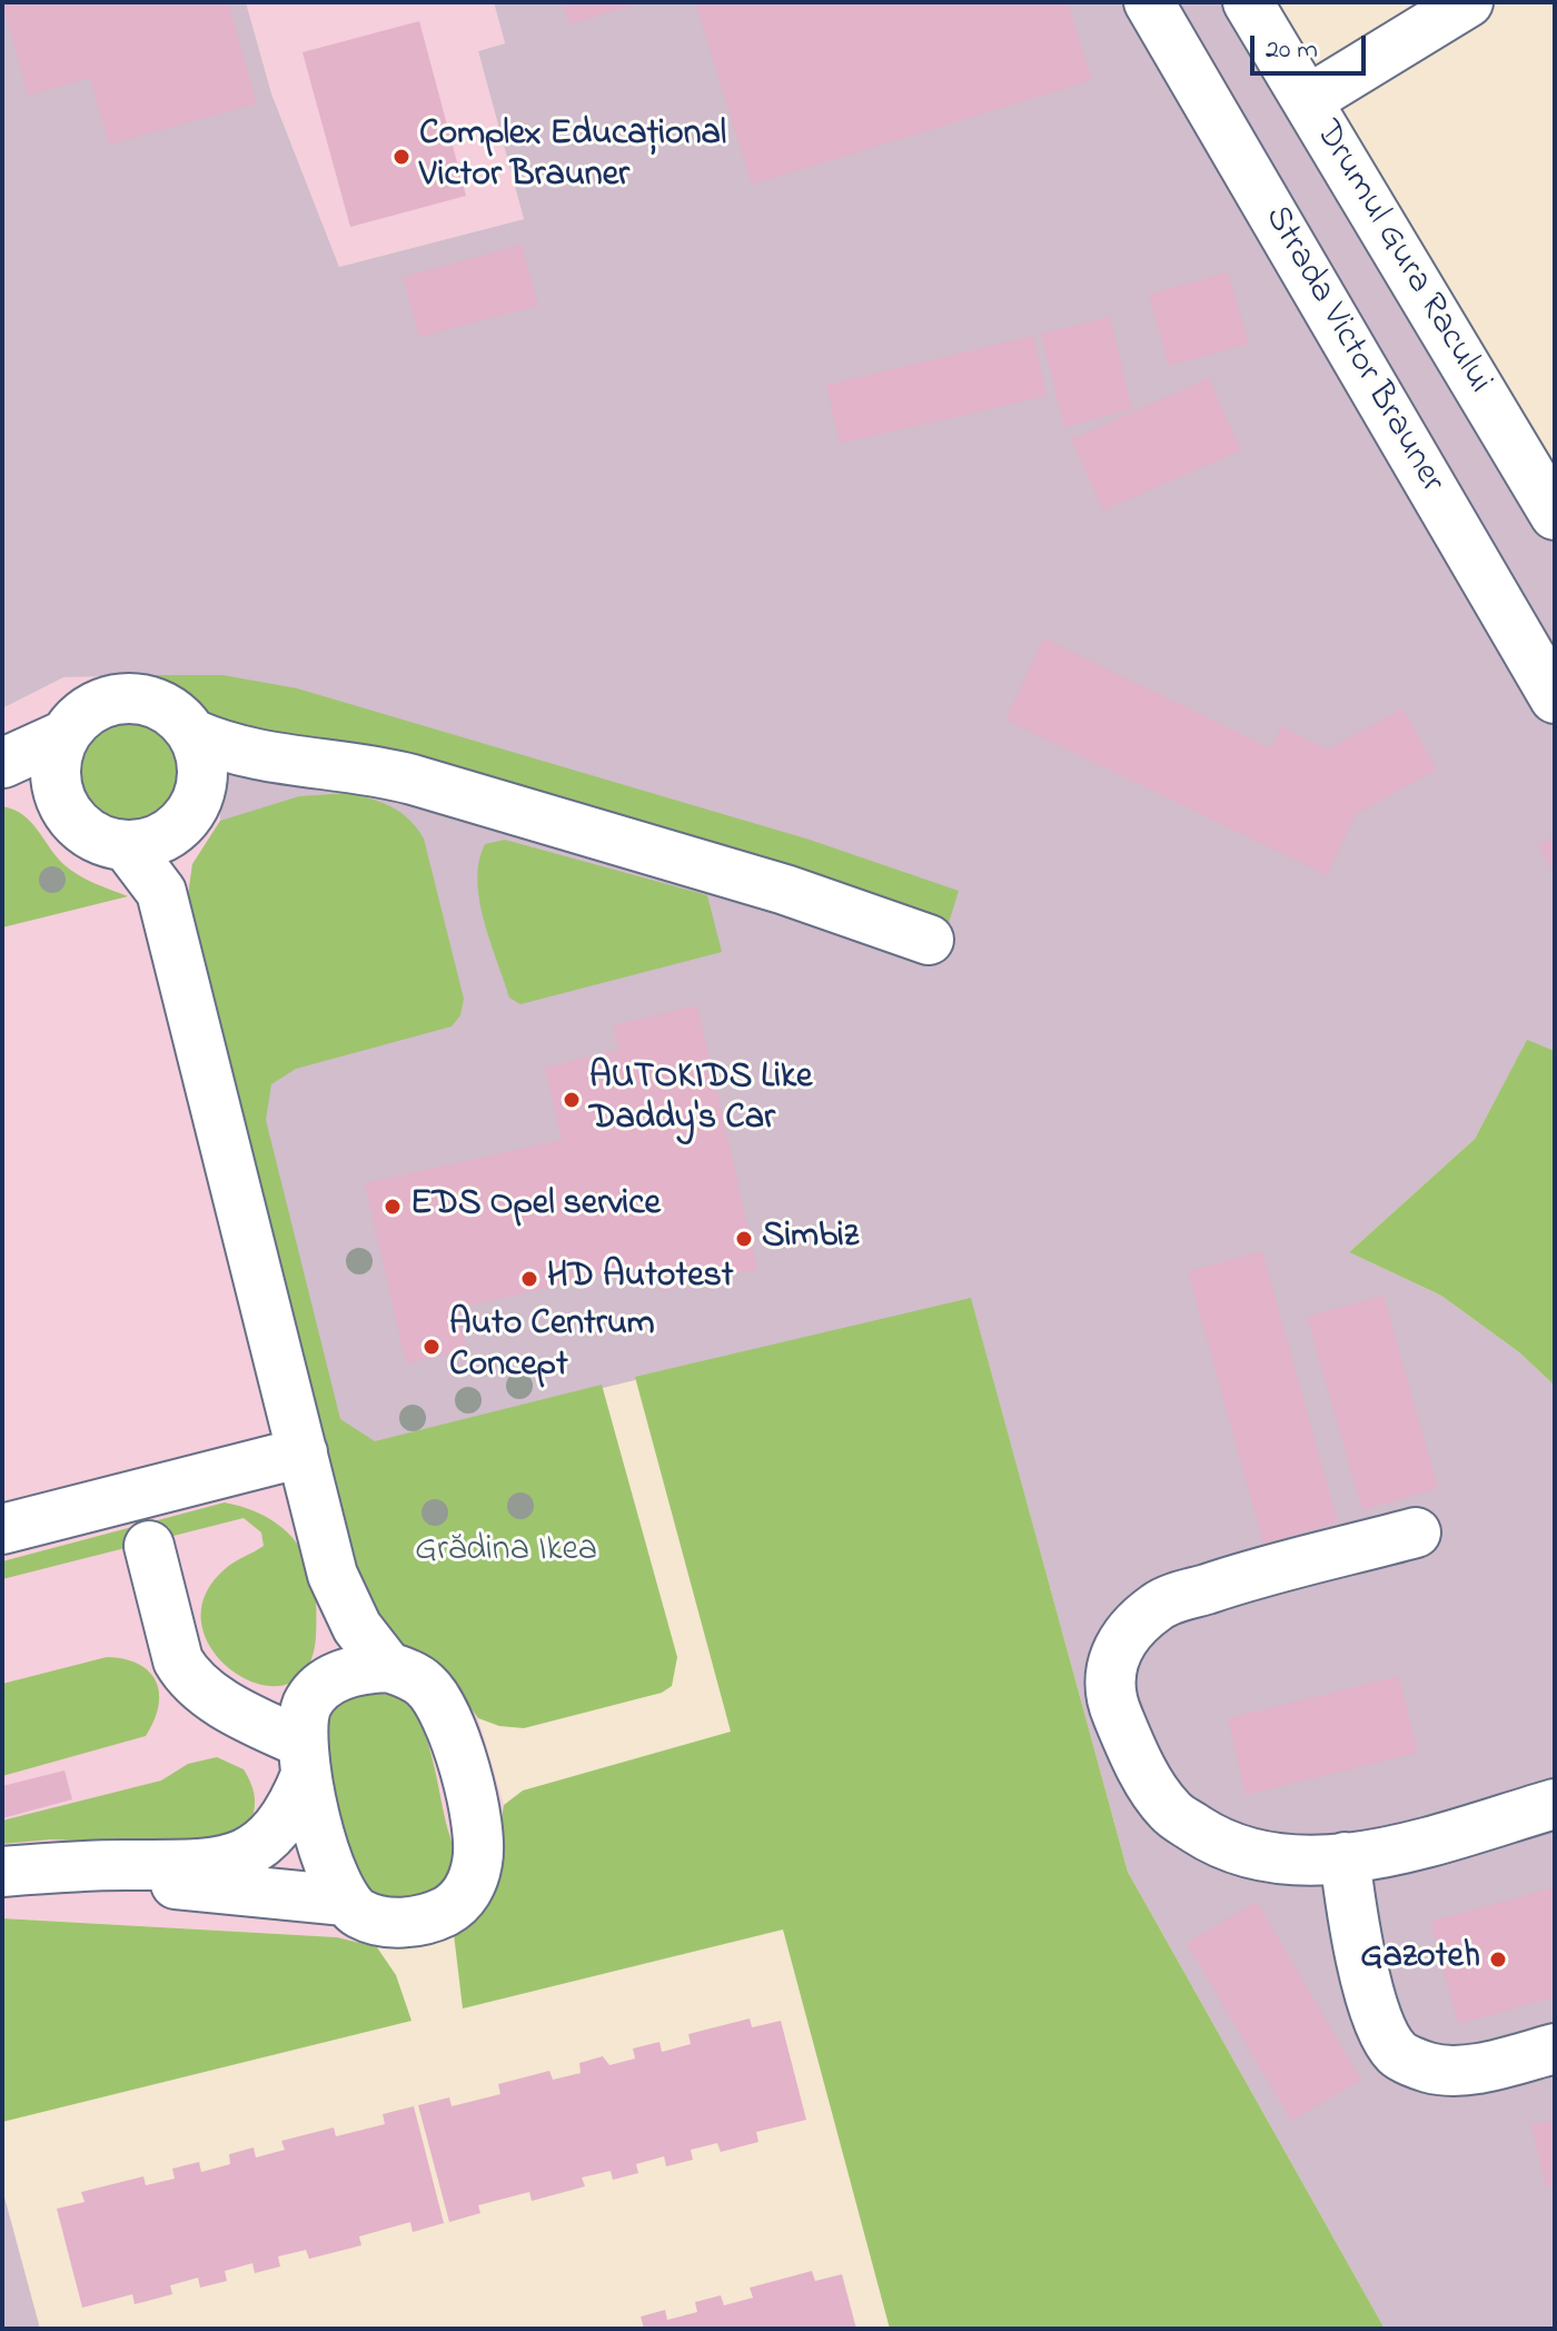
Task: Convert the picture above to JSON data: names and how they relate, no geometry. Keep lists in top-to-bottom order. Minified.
{"streets":{"street":["Drumul Gura Racului","Strada Victor Brauner"]},"parks":["Grădina Ikea"],"places":["Complex Educațional Victor Brauner","AUTOKIDS Like Daddy's Car","EDS Opel service","Simbiz","HD Autotest","Auto Centrum Concept","Gazoteh"],"scale_bar":"20 m"}
